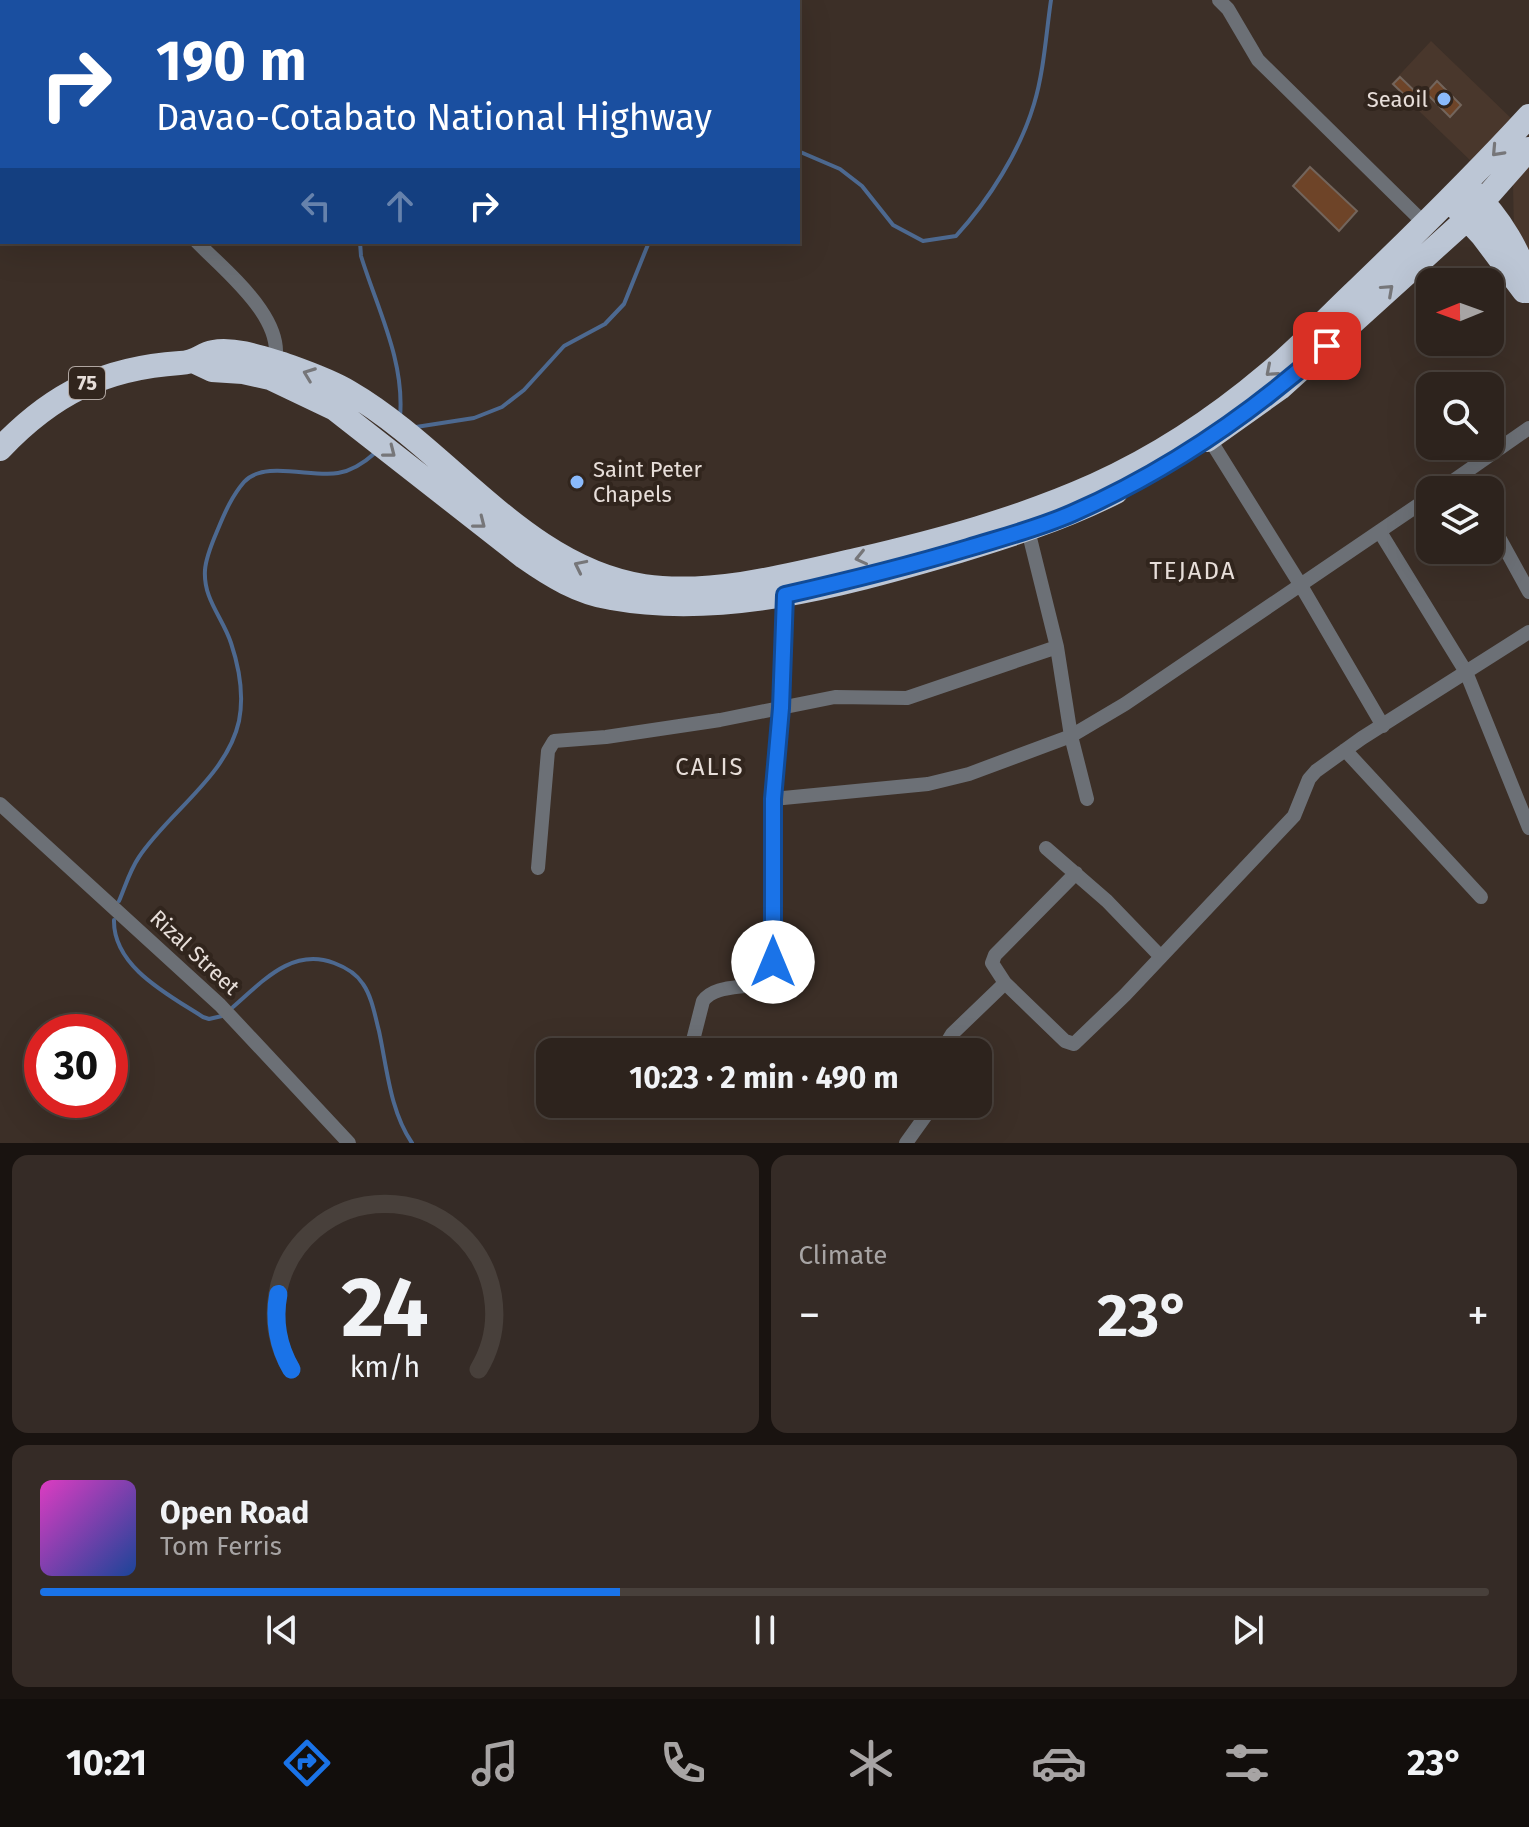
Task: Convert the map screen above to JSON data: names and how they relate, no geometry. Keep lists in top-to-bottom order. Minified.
{"streets":{"highway":["75"],"street":["Rizal Street"]},"districts":["TEJADA","CALIS"],"places":["Seaoil","Saint Peter Chapels"],"north":"left","page":{"turn":["190 m","Davao-Cotabato National Highway"],"limit":"30","trip":"10:23 · 2 min · 490 m","tile":"Climate","heat":["−","23°","+"],"song":["Open Road","Tom Ferris"],"tabs":["10:21","23°"],"gauge":["24","km/h"]}}
